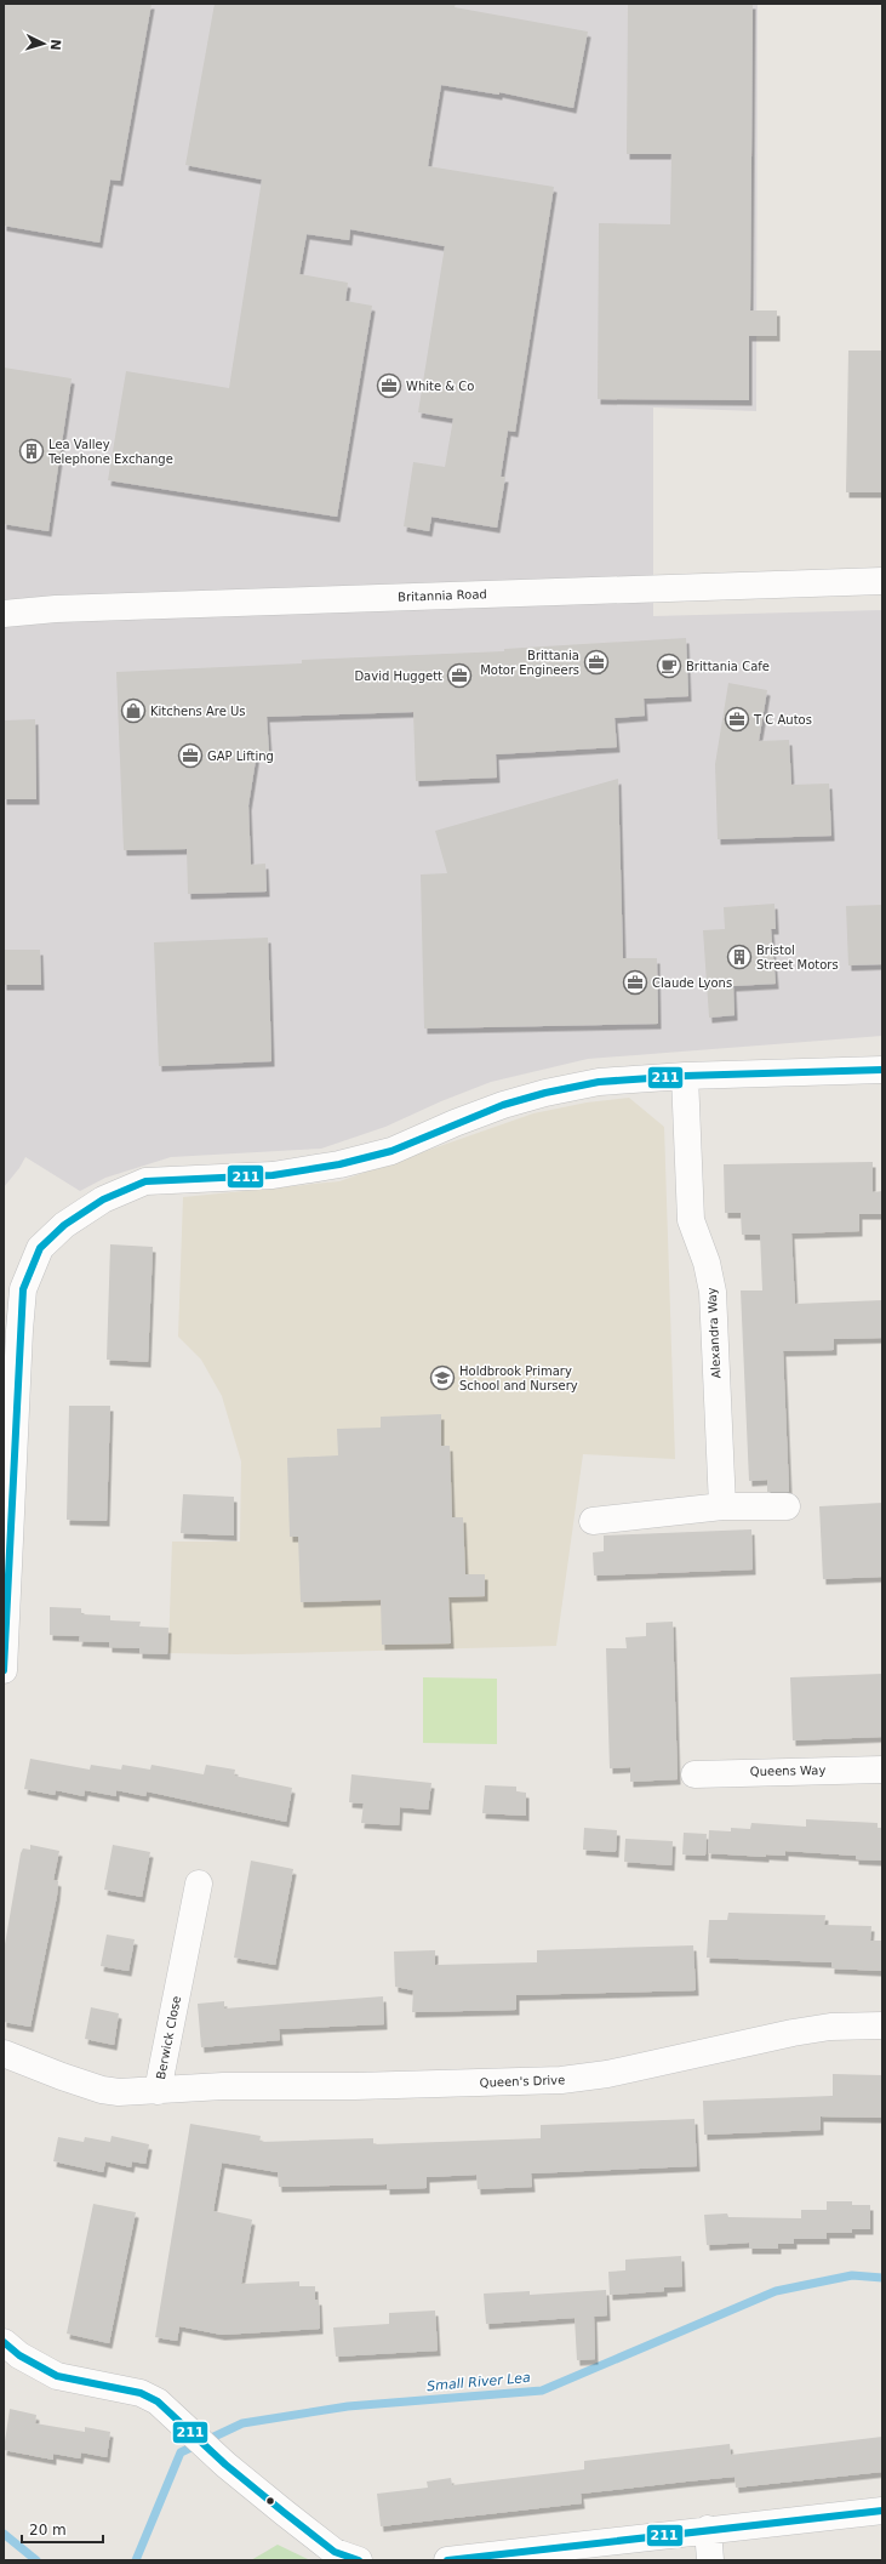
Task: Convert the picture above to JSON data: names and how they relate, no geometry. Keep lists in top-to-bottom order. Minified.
{"streets":{"street":["Britannia Road","Alexandra Way","Queens Way","Berwick Close","Queen's Drive"]},"crossings":[["Berwick Close","Queen's Drive"]],"water":["Small River Lea"],"places":{"office":["White & Co","Brittania Motor Engineers","David Huggett","T C Autos","GAP Lifting","Claude Lyons"],"building":["Lea Valley Telephone Exchange","Bristol Street Motors"],"cafe":["Brittania Cafe"],"shop":["Kitchens Are Us"],"school or university":["Holdbrook Primary School and Nursery"]},"lines":["transit line 211"],"scale_bar":"20 m","north":"right"}
